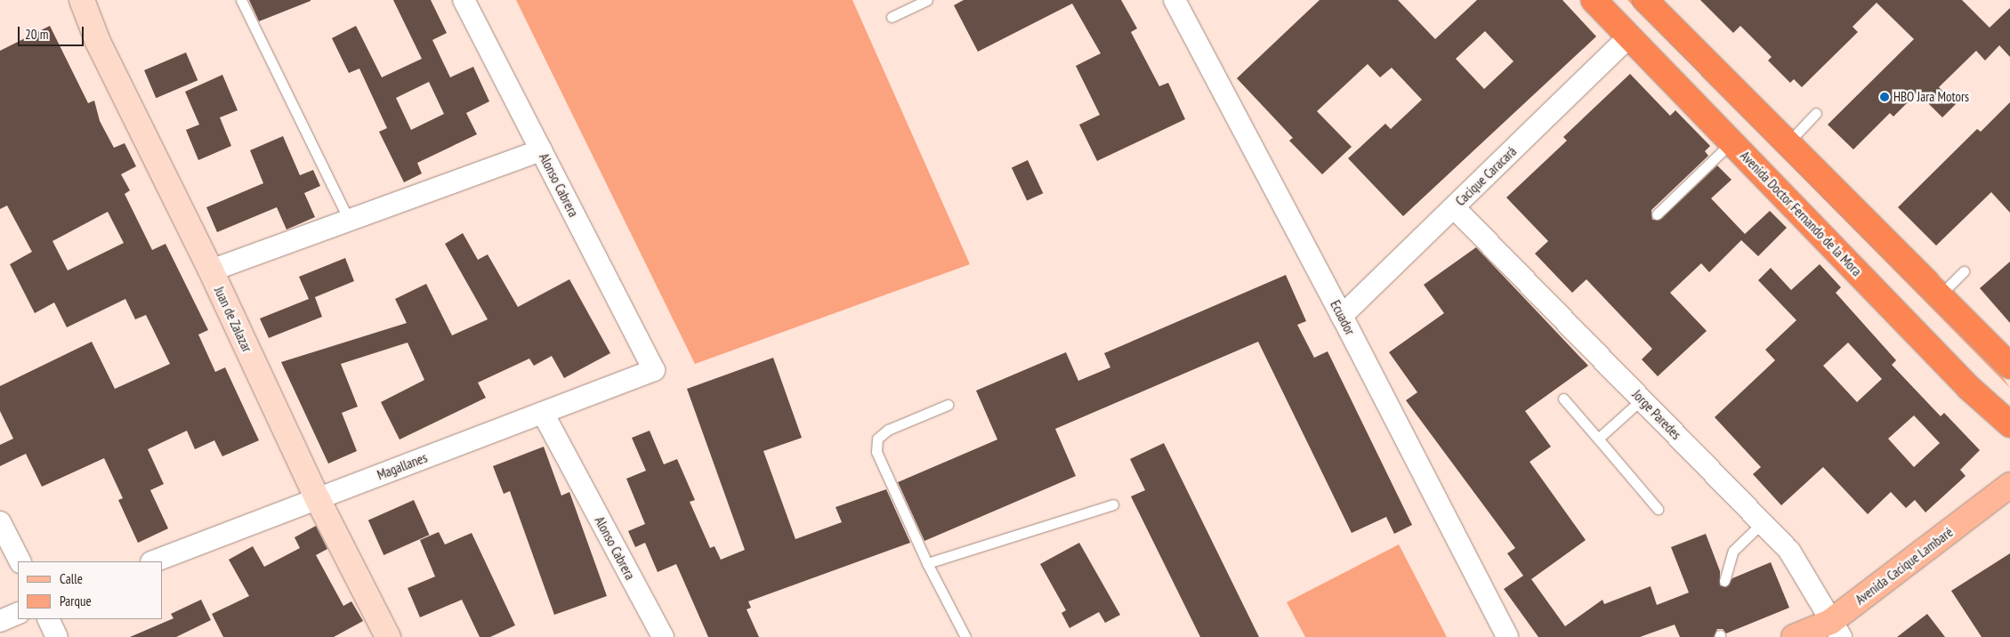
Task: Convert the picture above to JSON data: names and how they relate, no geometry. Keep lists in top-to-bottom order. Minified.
{"streets":{"highway":["Avenida Doctor Fernando de la Mora"],"main road":["Avenida Cacique Lambaré"],"street":["Cacique Caracará","Alonso Cabrera","Ecuador","Juan de Zalazar","Jorge Paredes","Magallanes"]},"crossings":[["Cacique Caracará","Avenida Doctor Fernando de la Mora"],["Cacique Caracará","Ecuador"],["Cacique Caracará","Jorge Paredes"],["Alonso Cabrera","Magallanes"],["Juan de Zalazar","Magallanes"],["Jorge Paredes","Avenida Cacique Lambaré"]],"places":["HBO Jara Motors"],"legend":["Calle","Parque"],"scale_bar":"20 m"}
